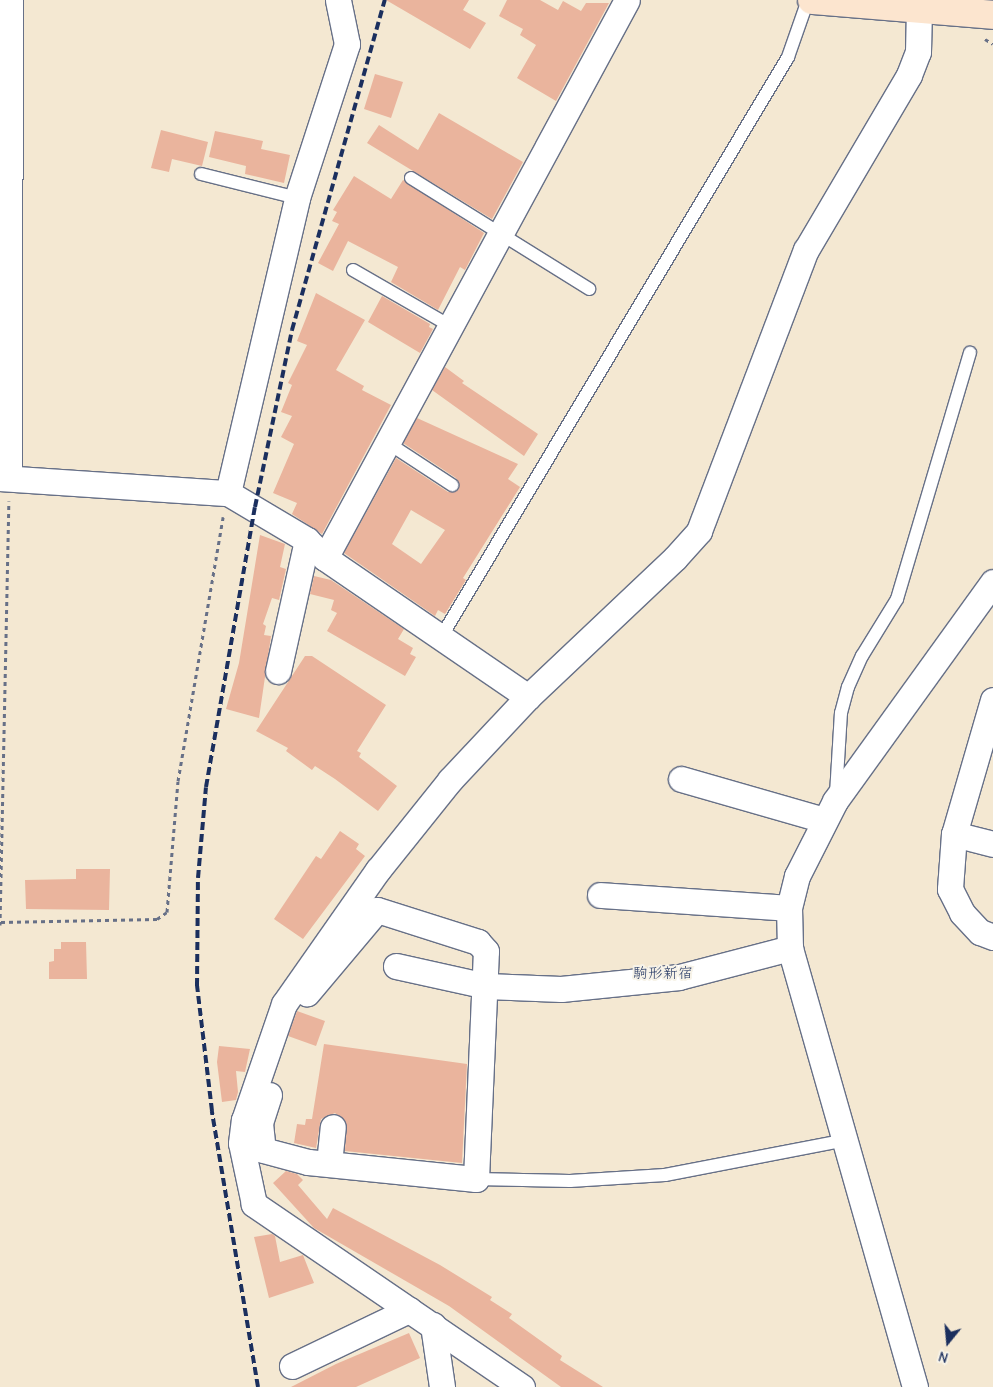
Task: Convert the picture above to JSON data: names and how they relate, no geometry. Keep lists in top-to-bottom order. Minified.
{"districts":["駒形新宿"],"north":"bottom"}
